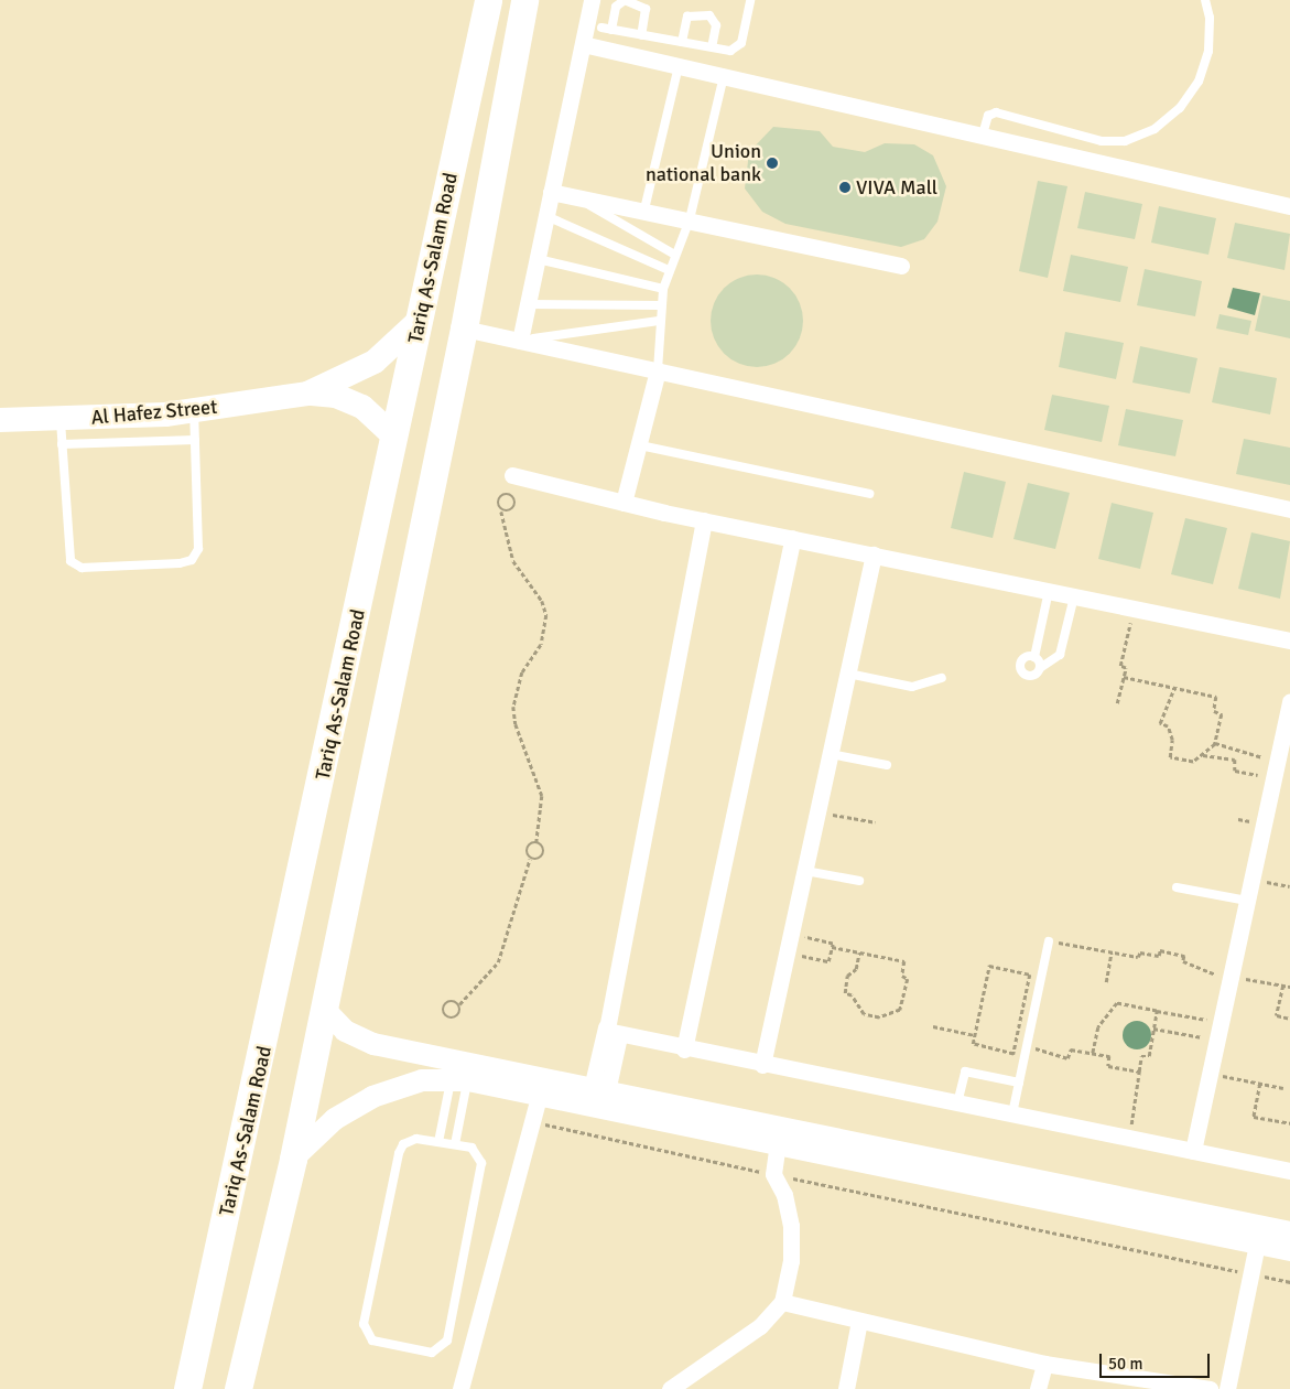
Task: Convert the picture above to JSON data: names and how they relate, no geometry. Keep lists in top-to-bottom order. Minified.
{"streets":{"main road":["Tariq As-Salam Road","Al Hafez Street"]},"crossings":[["Tariq As-Salam Road","Al Hafez Street"]],"places":["Union national bank","VIVA Mall"],"scale_bar":"50 m"}
